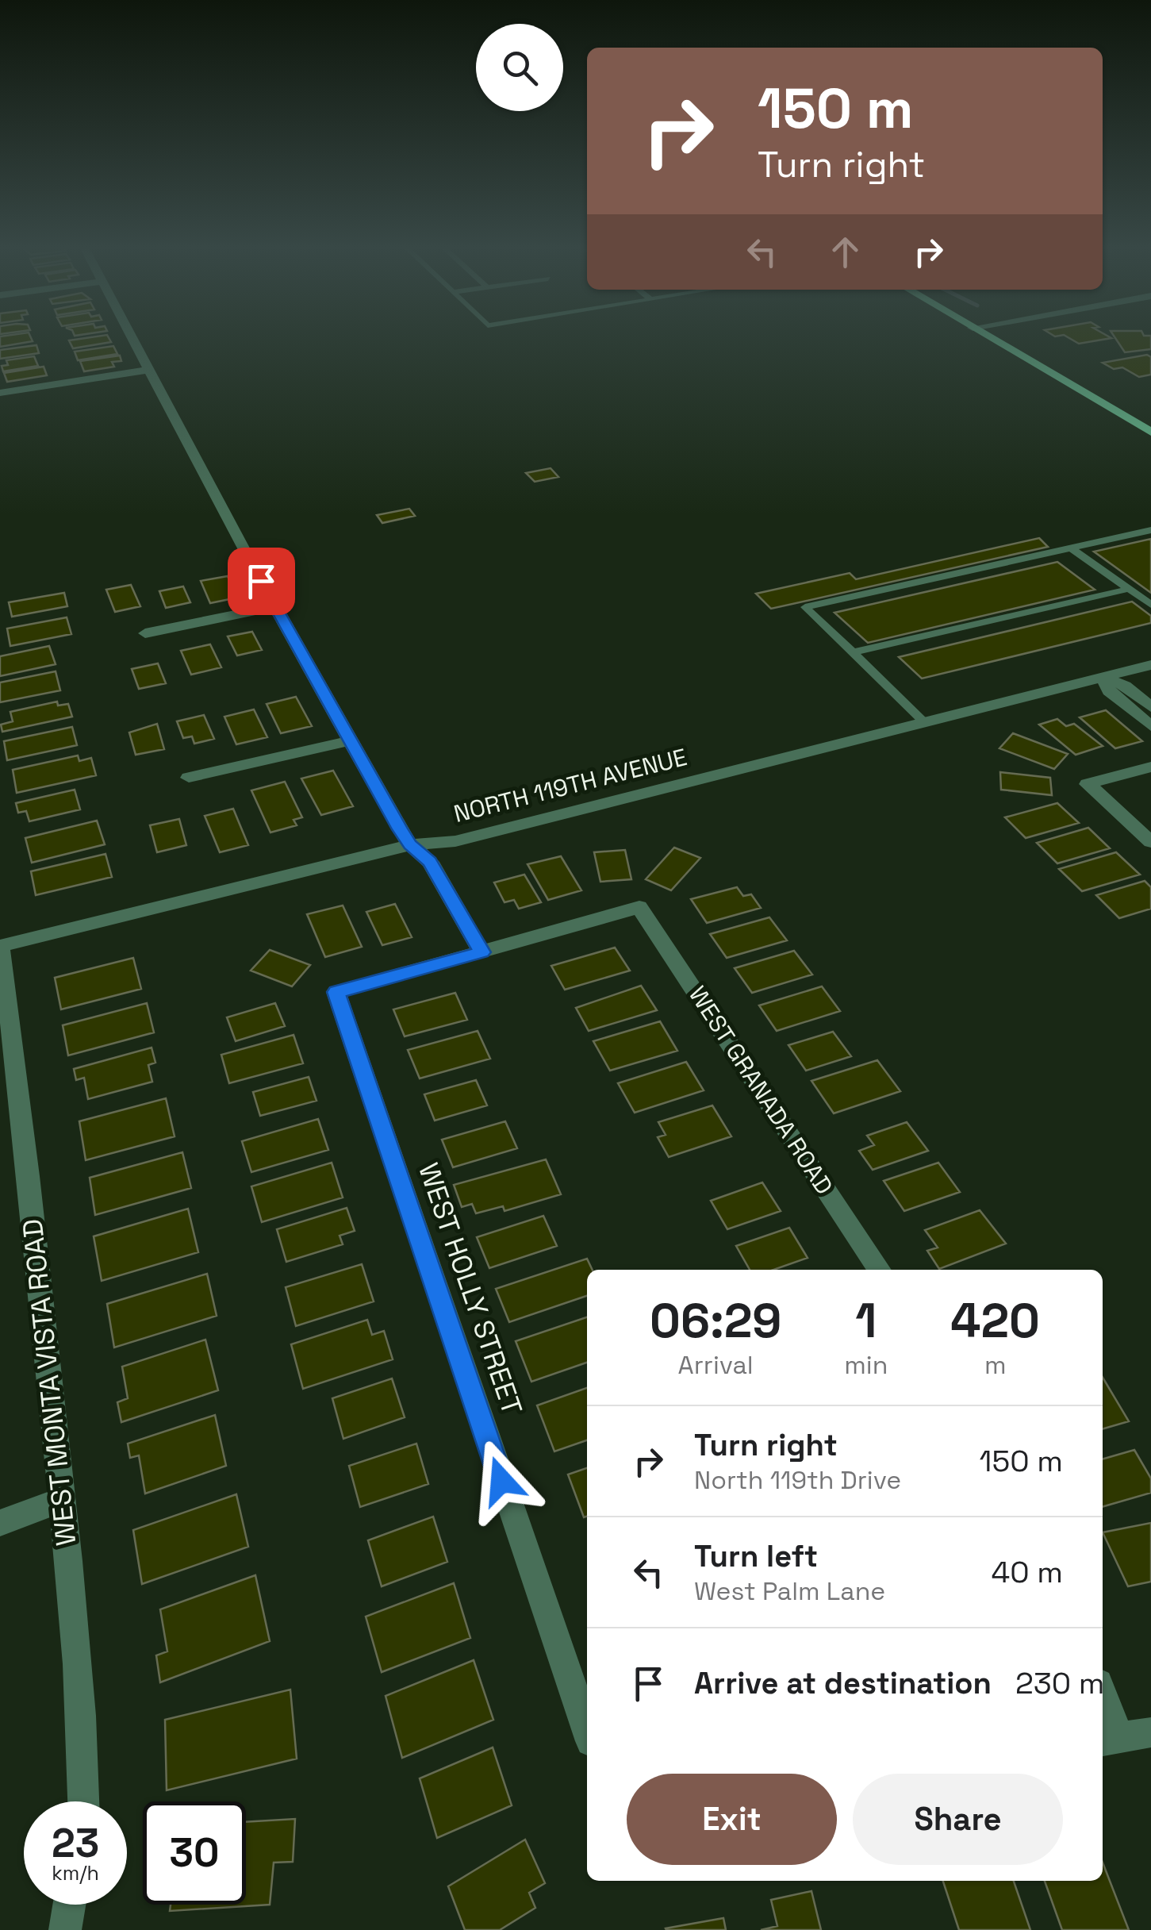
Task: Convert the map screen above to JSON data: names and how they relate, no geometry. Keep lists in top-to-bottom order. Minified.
{"streets":{"street":["NORTH 119TH AVENUE","WEST GRANADA ROAD","WEST HOLLY STREET","WEST MONTA VISTA ROAD"]},"crossings":[["NORTH 119TH AVENUE","WEST MONTA VISTA ROAD"],["WEST GRANADA ROAD","WEST HOLLY STREET"]],"page":{"turn":["150 m","Turn right"],"eta":["06:29","Arrival","1","min","420","m"],"list":[{"name":"Turn right","note":"North 119th Drive","value":"150 m"},{"name":"Turn left","note":"West Palm Lane","value":"40 m"},{"name":"Arrive at destination","value":"230 m"}],"buttons":["Exit","Share"],"speed":"23 km/h","limit":"30"}}
